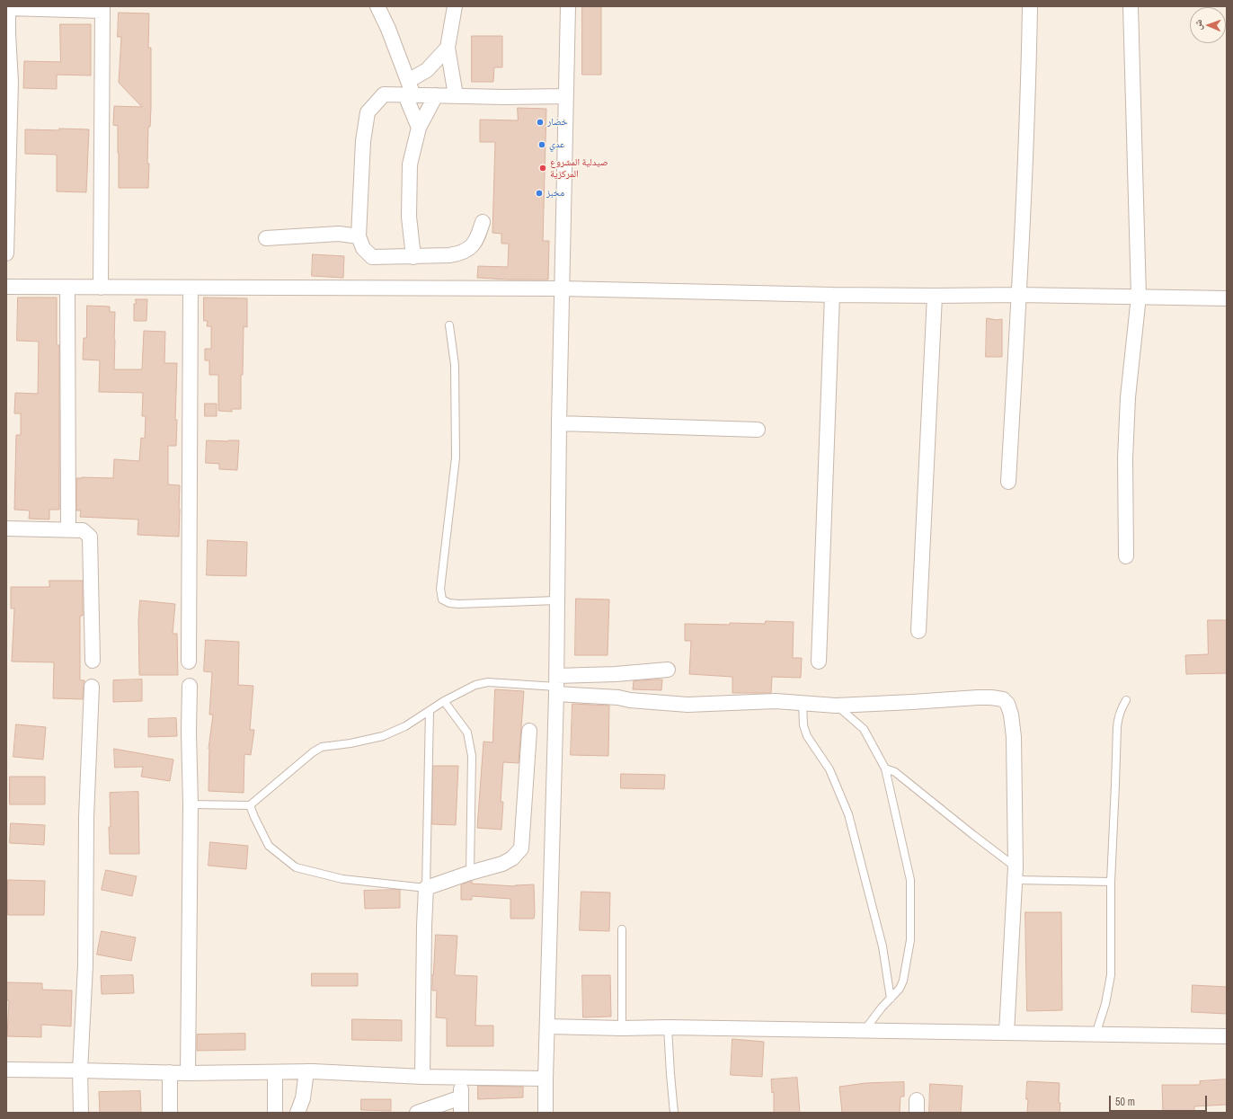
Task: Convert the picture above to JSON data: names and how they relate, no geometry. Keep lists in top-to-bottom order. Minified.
{"places":["خضار","عدي","صيدلية المشروع المركزية","مخبز"],"scale_bar":"50 m","north":"left"}
